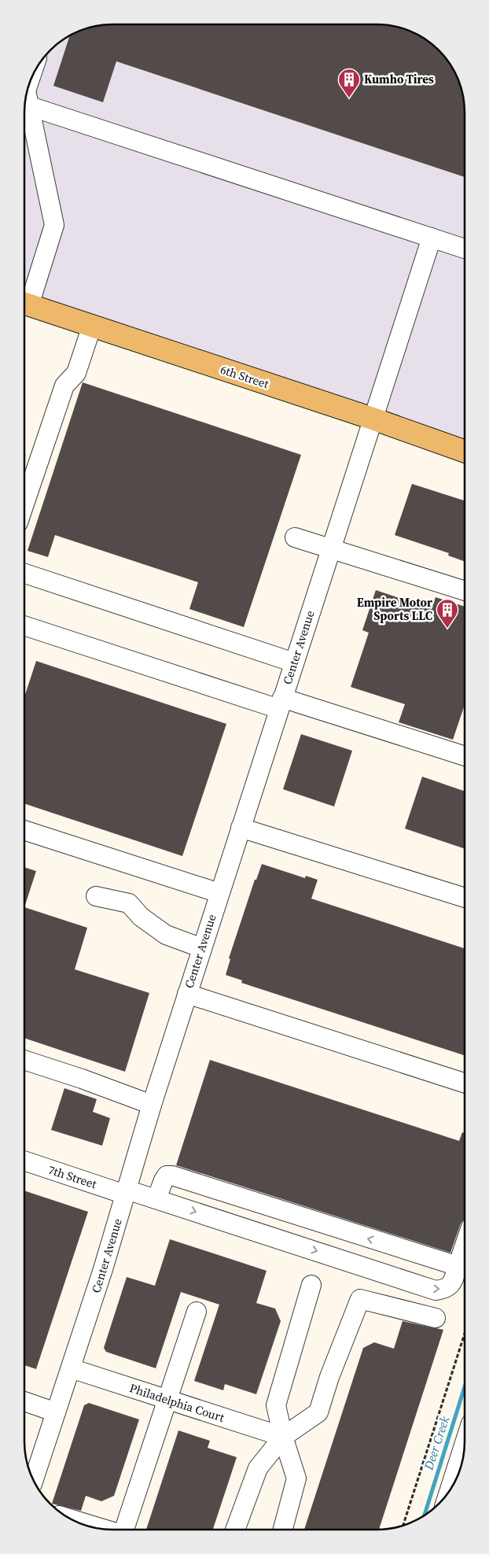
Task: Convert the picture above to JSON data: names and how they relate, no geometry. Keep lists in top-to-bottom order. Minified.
{"streets":{"main road":["6th Street"],"street":["Center Avenue","7th Street","Philadelphia Court"]},"crossings":[["6th Street","Center Avenue"],["Center Avenue","7th Street"],["Center Avenue","Philadelphia Court"]],"water":["Deer Creek"],"places":{"building":["Kumho Tires","Empire Motor Sports LLC"]}}
